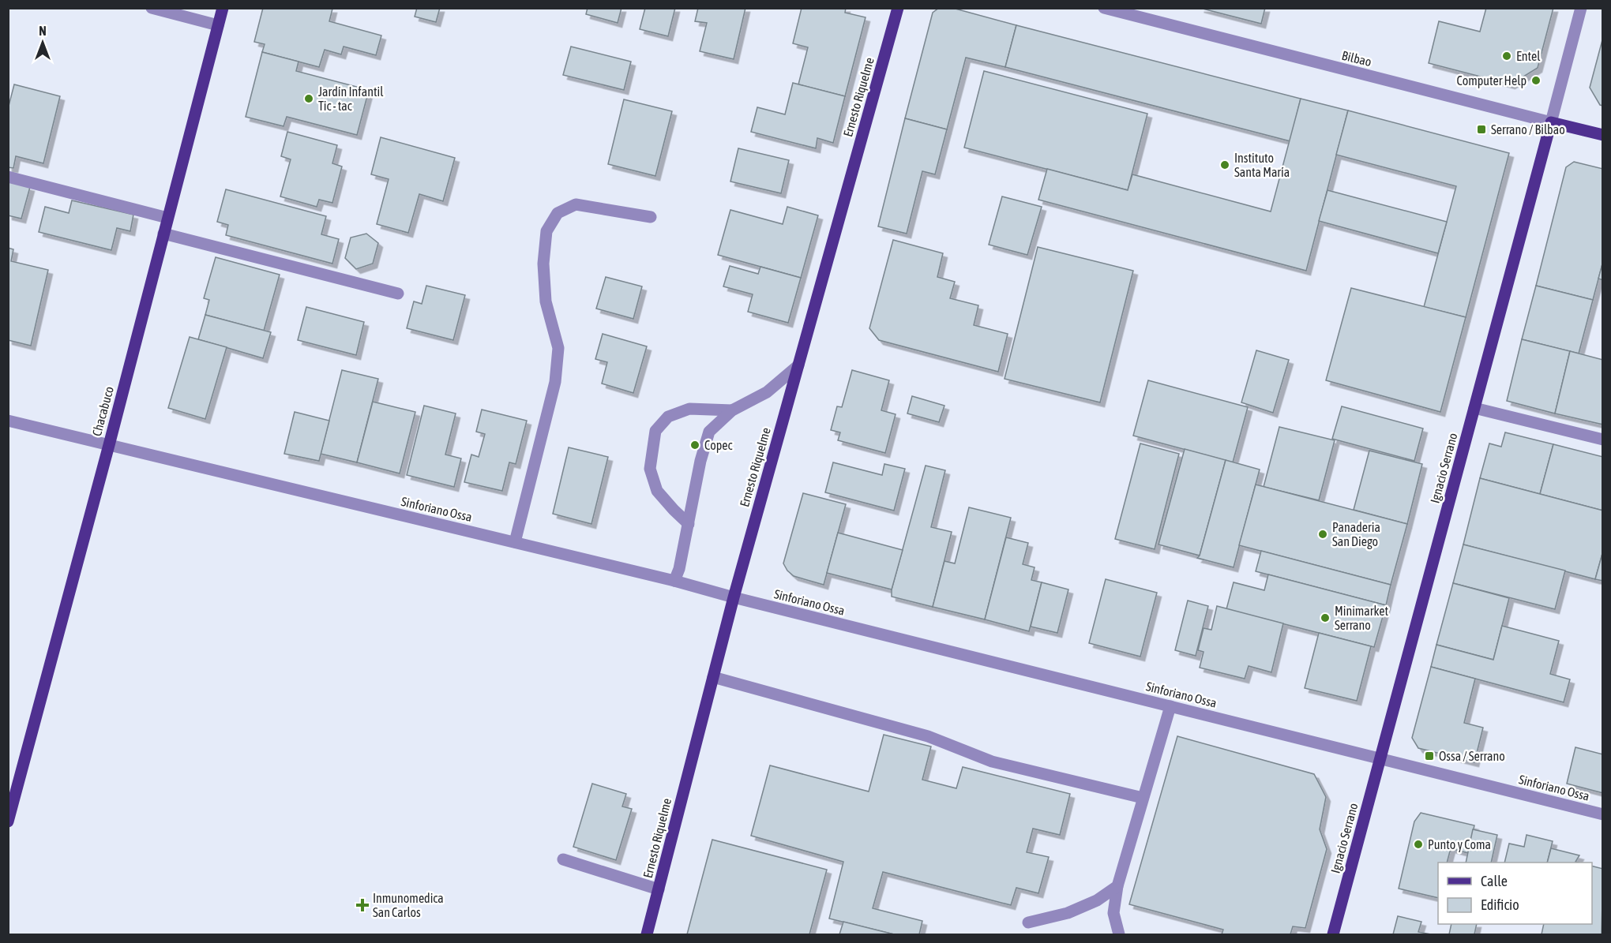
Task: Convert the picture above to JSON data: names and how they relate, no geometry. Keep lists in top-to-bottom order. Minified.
{"streets":{"main road":["Bilbao","Ernesto Riquelme","Chacabuco","Ignacio Serrano"],"street":["Sinforiano Ossa"]},"crossings":[["Bilbao","Ignacio Serrano"],["Ernesto Riquelme","Sinforiano Ossa"],["Chacabuco","Sinforiano Ossa"],["Ignacio Serrano","Sinforiano Ossa"]],"places":{"other":["Entel","Computer Help","Jardín Infantil Tic - tac","Instituto Santa María","Copec","Panaderia San Diego","Minimarket Serrano","Punto y Coma"],"transit":["Serrano / Bilbao","Ossa / Serrano"],"health":["Inmunomedica San Carlos"]},"legend":["Calle","Edificio"],"north":"top"}
